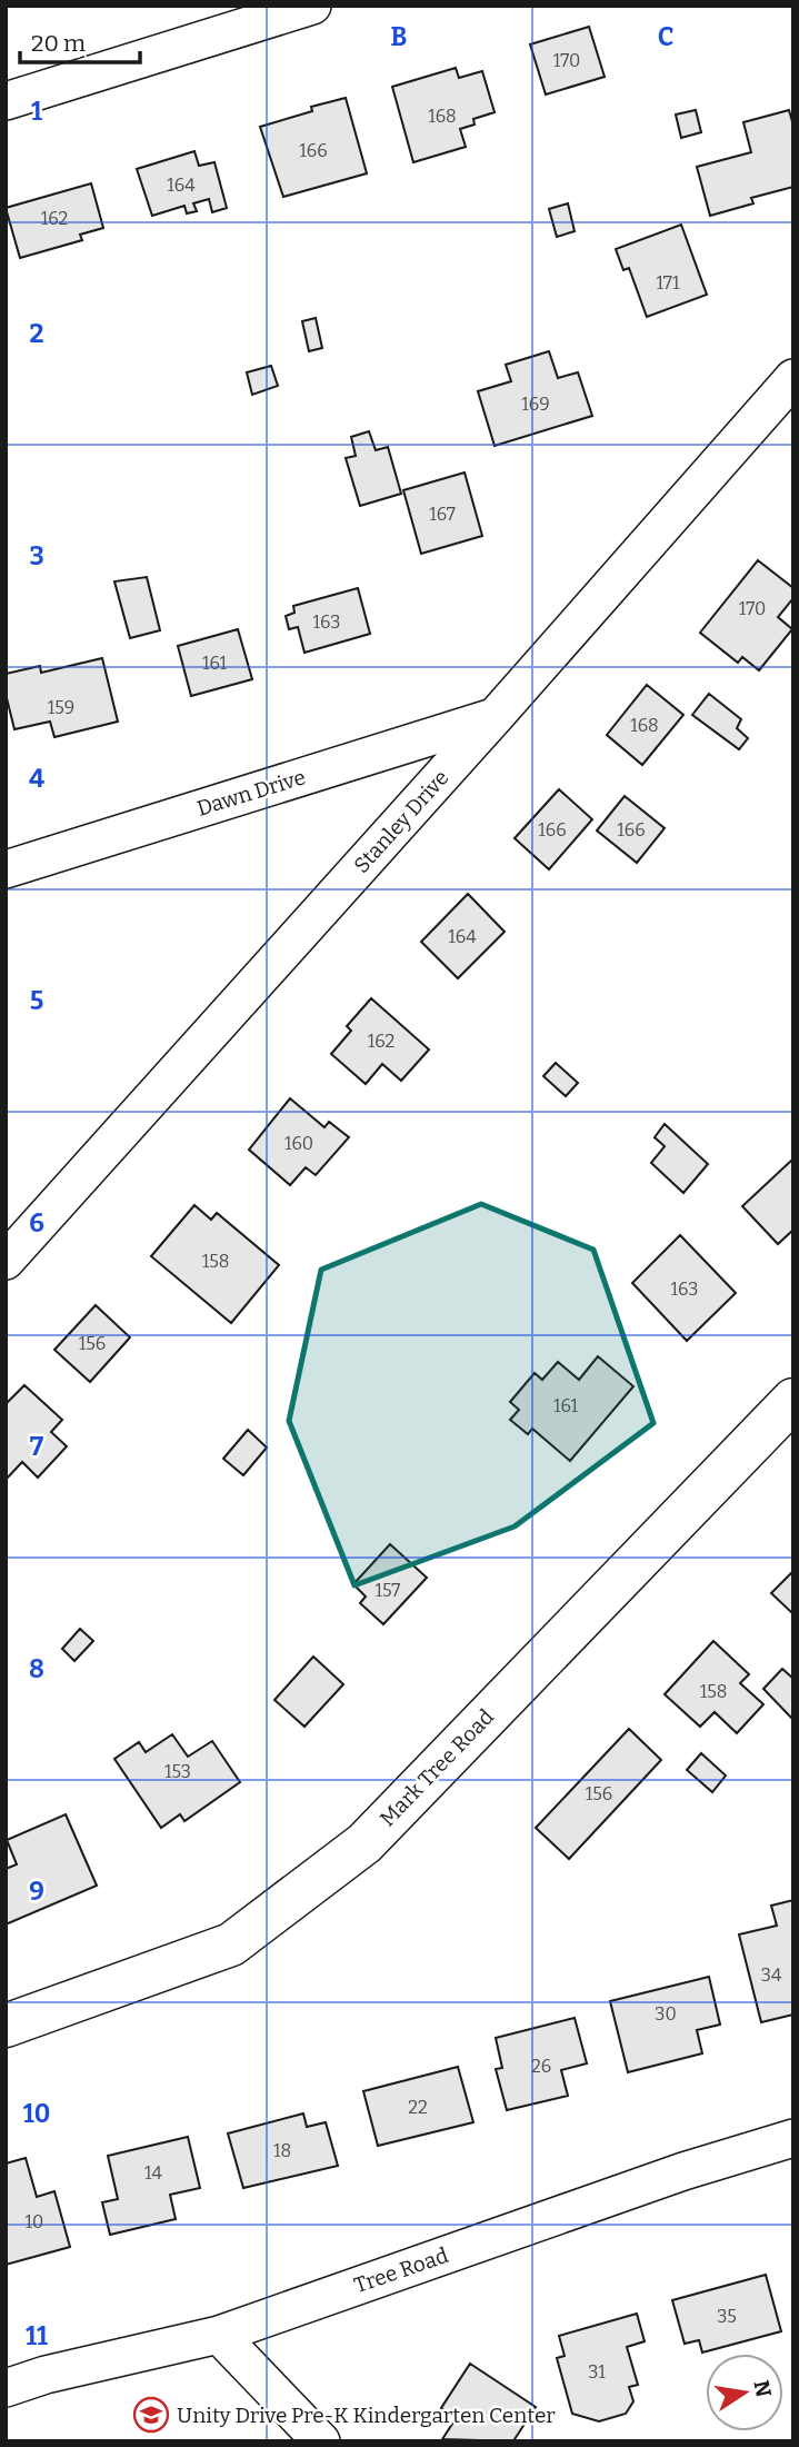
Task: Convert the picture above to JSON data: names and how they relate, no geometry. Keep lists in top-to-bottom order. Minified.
{"streets":{"street":["Dawn Drive","Stanley Drive","Mark Tree Road","Tree Road"]},"crossings":[["Dawn Drive","Stanley Drive"]],"places":{"school or university":["Unity Drive Pre-K Kindergarten Center"]},"house_numbers":["170","168","166","164","162","171","169","167","170","163","161","159","168","166","166","164","162","160","158","163","156","161","157","158","153","156","34","30","26","22","18","14","10","35","31"],"scale_bar":"20 m","north":"right","grid":{"columns":["B","C"],"rows":["1","2","3","4","5","6","7","8","9","10","11"]}}
